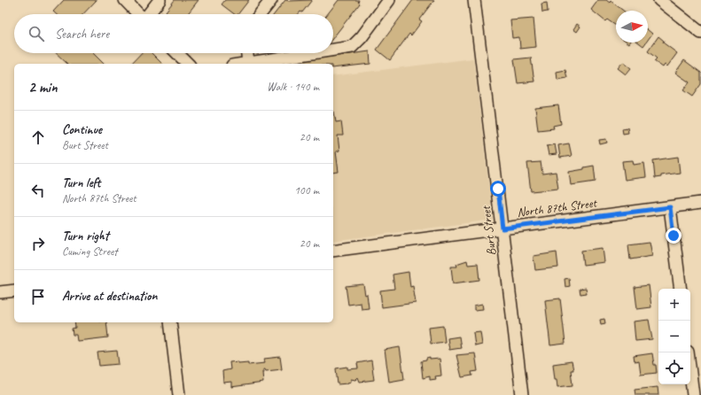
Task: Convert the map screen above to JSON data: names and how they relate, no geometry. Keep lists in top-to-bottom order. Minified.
{"streets":{"street":["North 87th Street","Burt Street"]},"crossings":[["North 87th Street","Burt Street"]],"north":"right","page":{"search":"Search here","heading":["2 min","Walk · 140 m"],"list":[["Continue","Burt Street","20 m"],["Turn left","North 87th Street","100 m"],["Turn right","Cuming Street","20 m"],"Arrive at destination"],"map_buttons":["+","−"]}}
